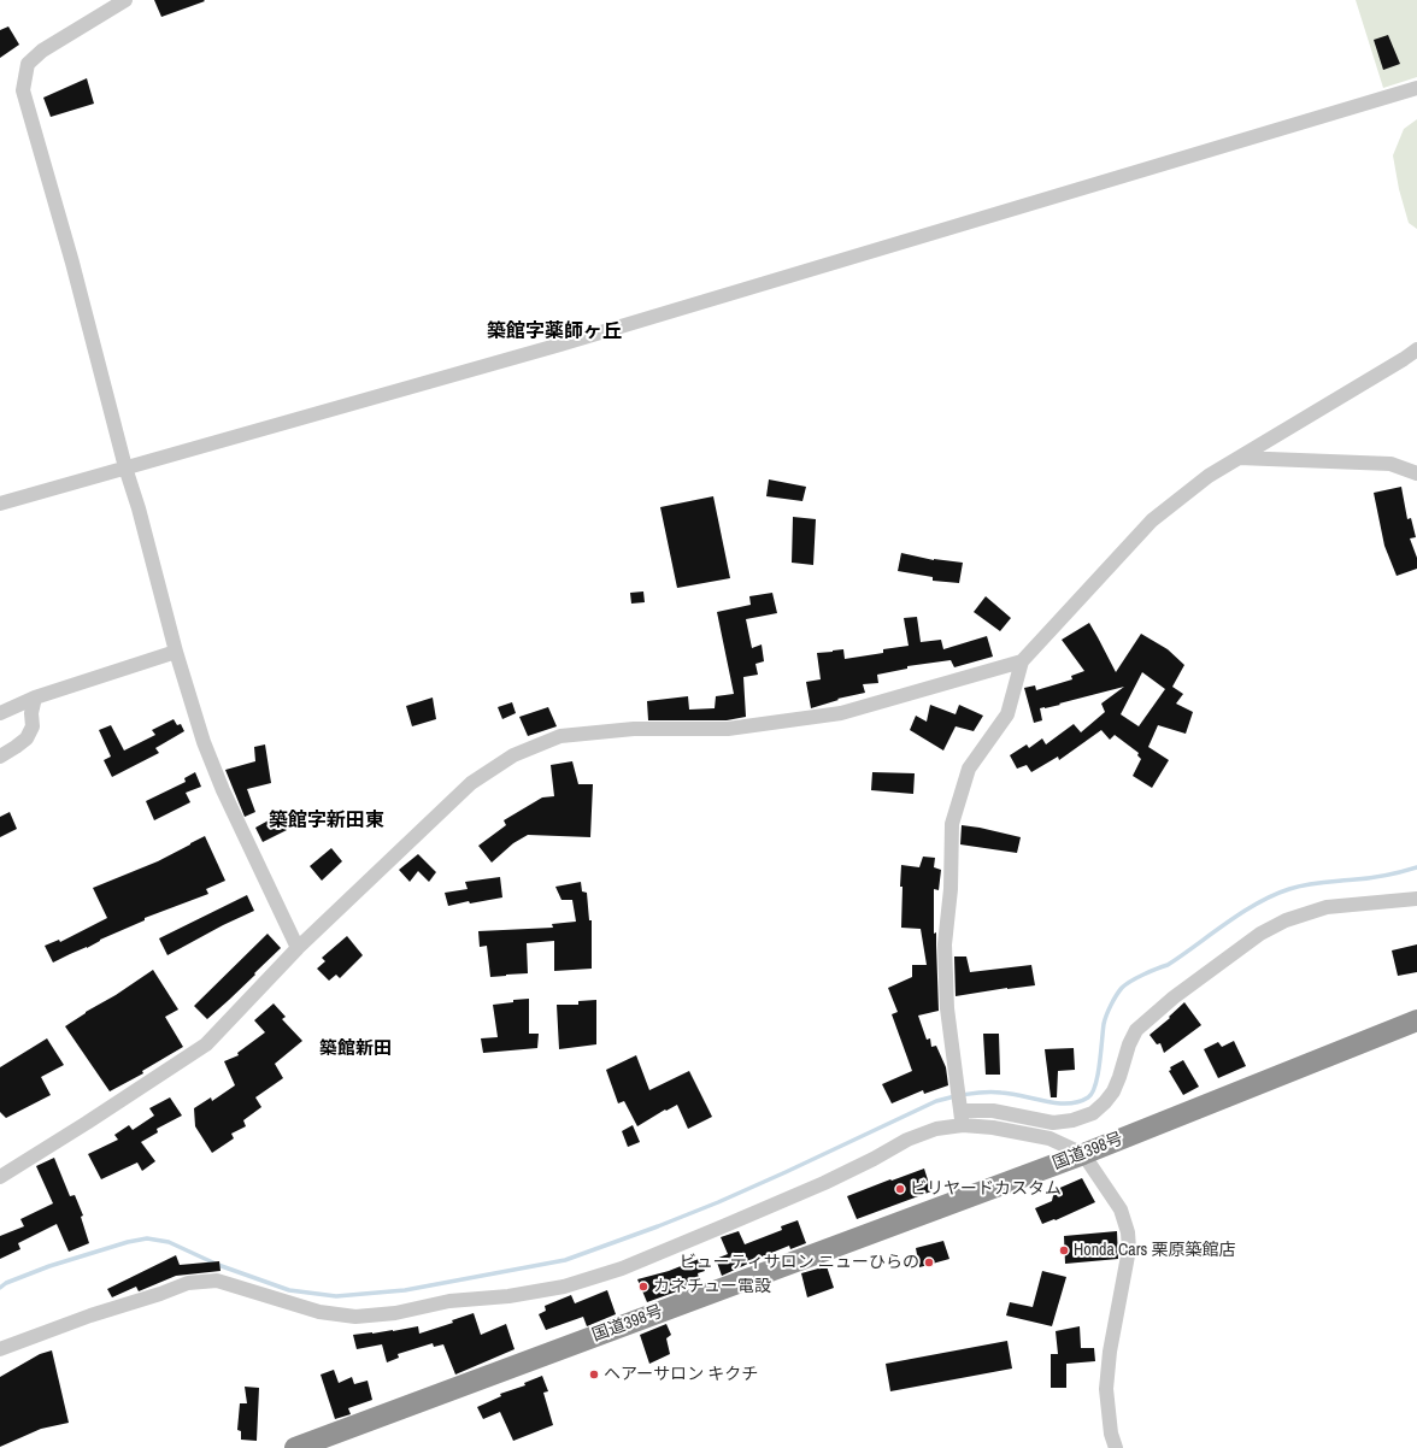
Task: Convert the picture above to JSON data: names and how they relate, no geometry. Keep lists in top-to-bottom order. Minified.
{"streets":{"highway":["国道398号"]},"districts":["築館字薬師ヶ丘","築館字新田東","築館新田"],"places":["ビリヤードカスタム","Honda Cars 栗原築館店","ビューティサロン ニューひらの","カネチュー電設","ヘアーサロン キクチ"]}
